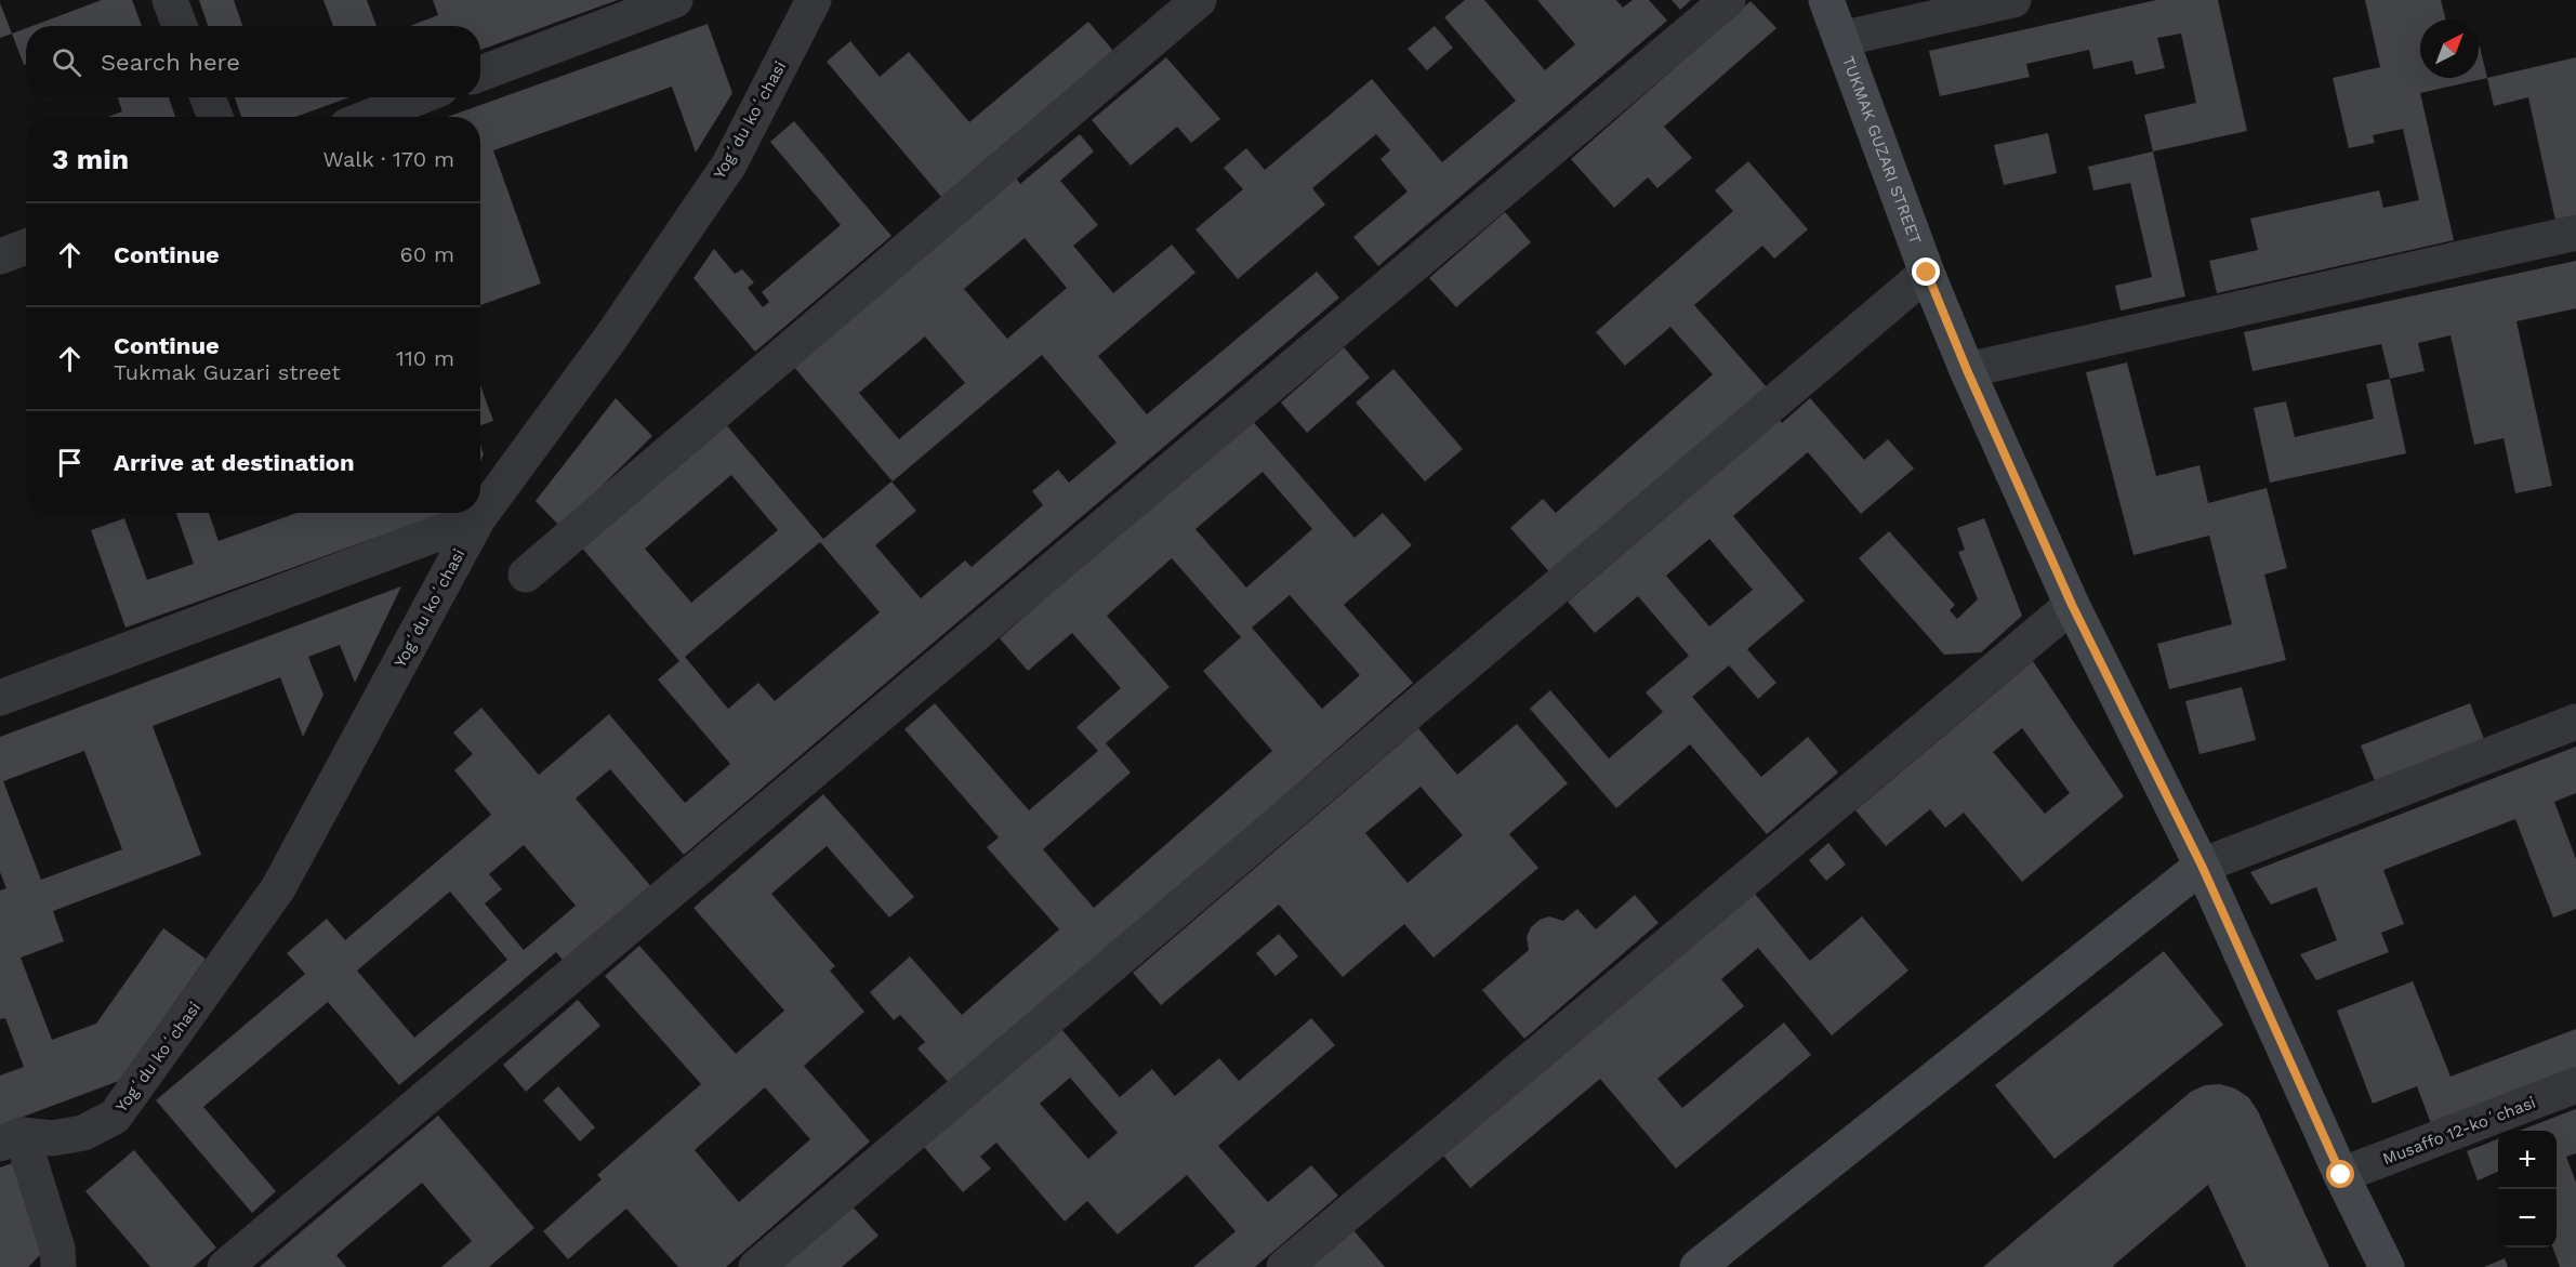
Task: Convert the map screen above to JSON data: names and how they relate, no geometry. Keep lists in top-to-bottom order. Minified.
{"streets":{"street":["Yogʻdu koʻchasi","TUKMAK GUZARI STREET","Musaffo 12-koʻchasi"]},"crossings":[["TUKMAK GUZARI STREET","Musaffo 12-koʻchasi"]],"north":"top right","page":{"search":"Search here","heading":["3 min","Walk · 170 m"],"list":[["Continue","60 m"],["Continue","Tukmak Guzari street","110 m"],"Arrive at destination"],"map_buttons":["+","−"]}}
